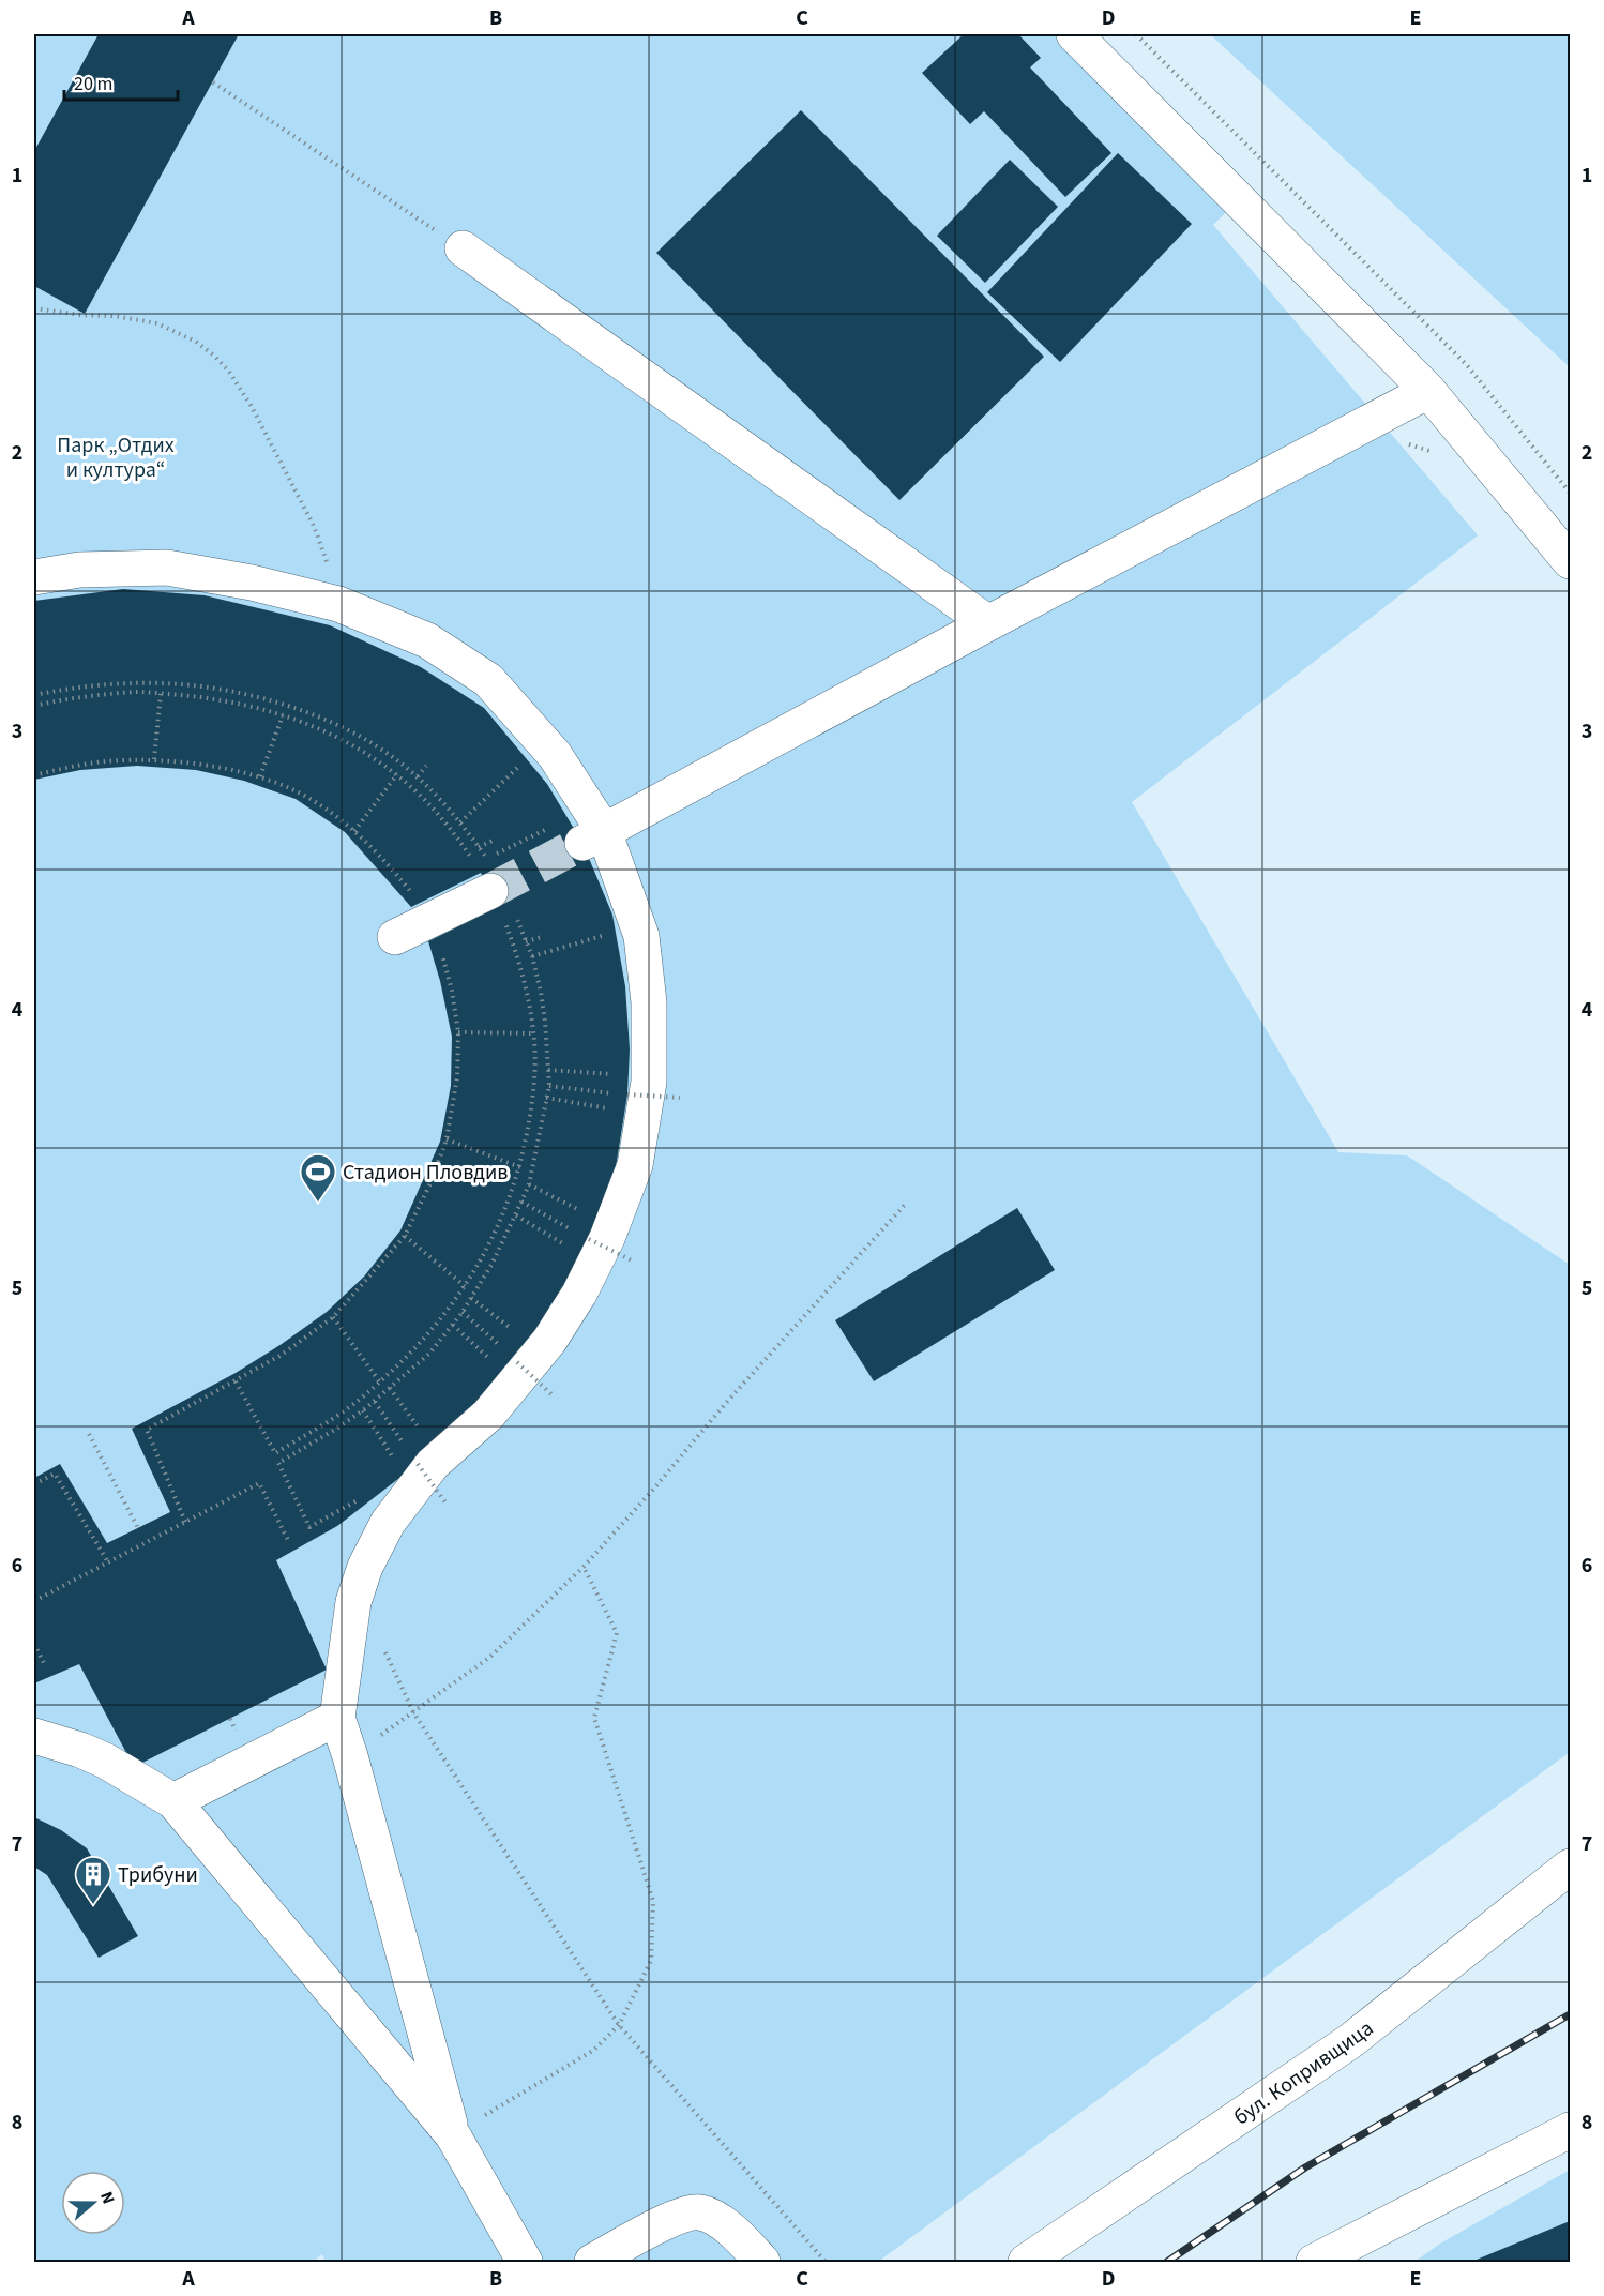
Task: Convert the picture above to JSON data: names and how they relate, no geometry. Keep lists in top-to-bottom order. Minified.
{"streets":{"main road":["бул. Копривщица"]},"parks":["Парк „Отдих и култура“"],"places":{"sports":["Стадион Пловдив"],"building":["Трибуни"]},"scale_bar":"20 m","north":"right","grid":{"columns":["A","B","C","D","E"],"rows":["1","2","3","4","5","6","7","8"]}}
